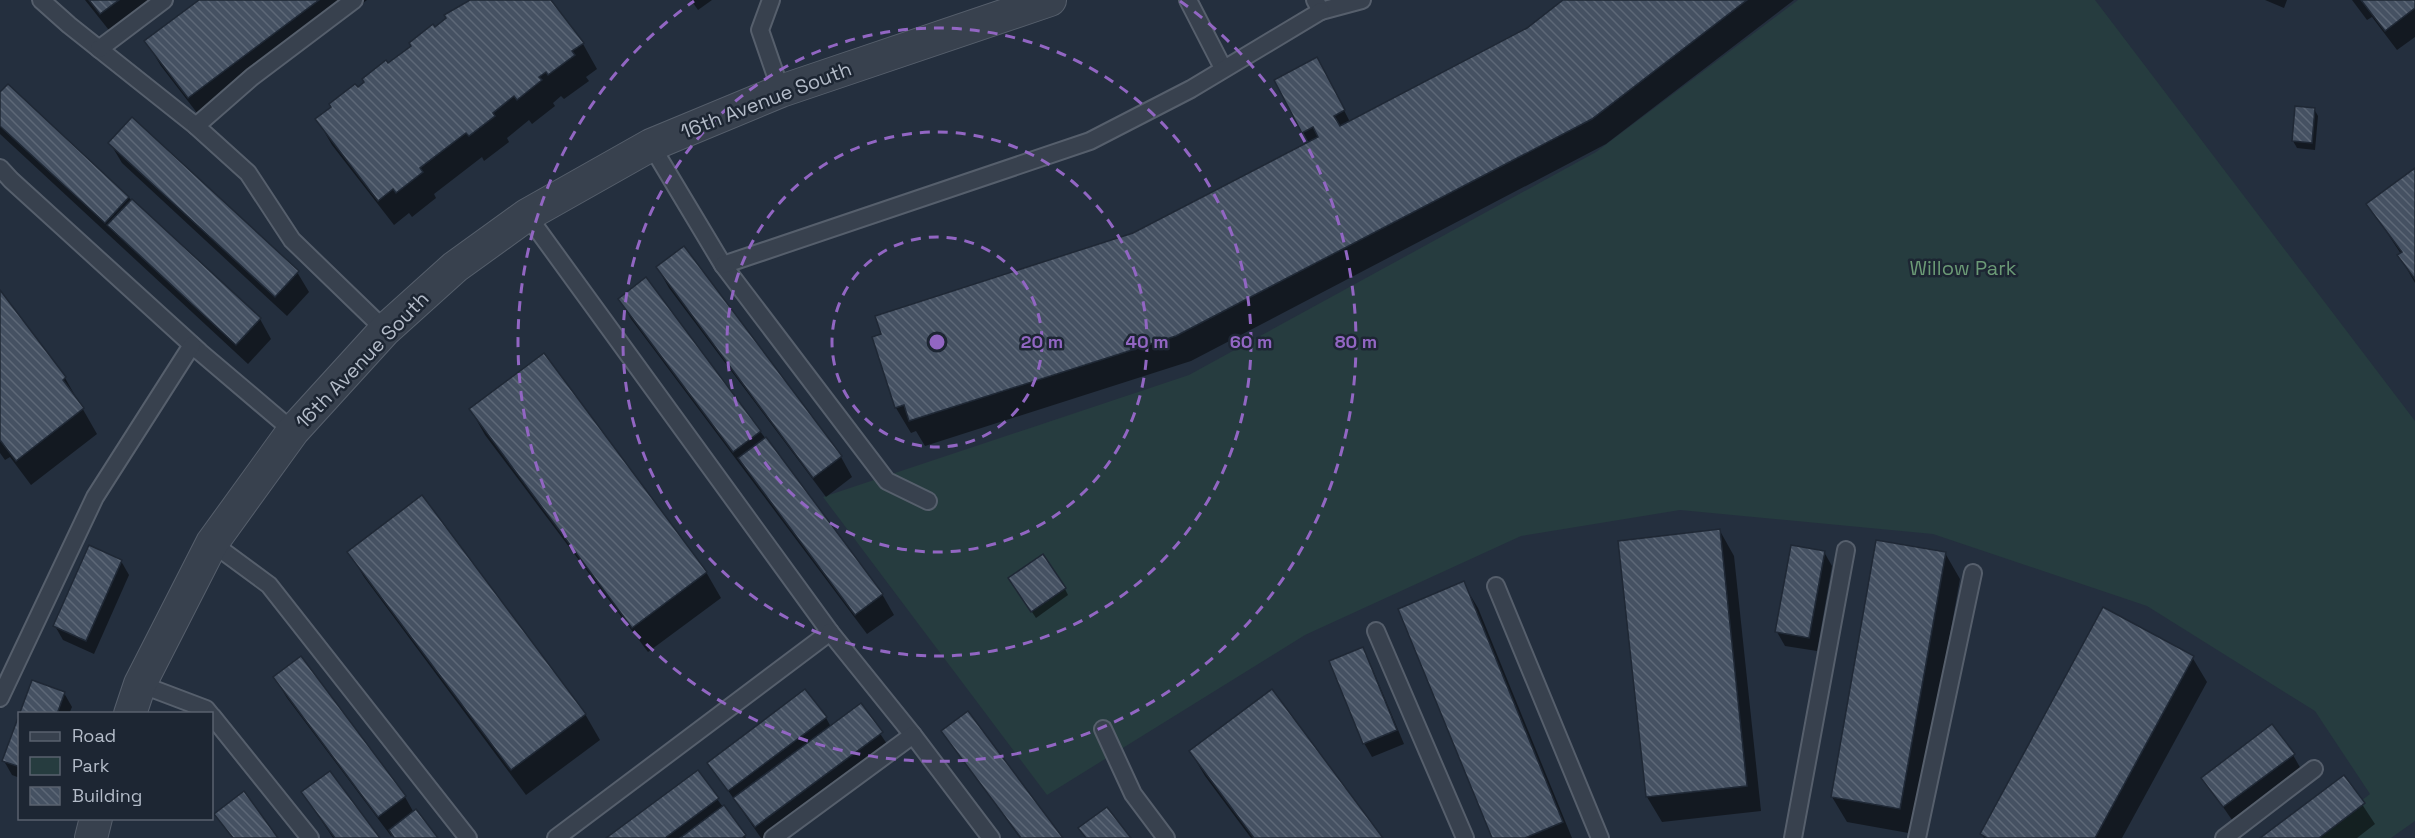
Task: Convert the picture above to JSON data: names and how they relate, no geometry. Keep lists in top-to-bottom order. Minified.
{"streets":{"street":["16th Avenue South"]},"parks":["Willow Park"],"legend":["Road","Park","Building"],"rings":["20 m","40 m","60 m","80 m"]}
